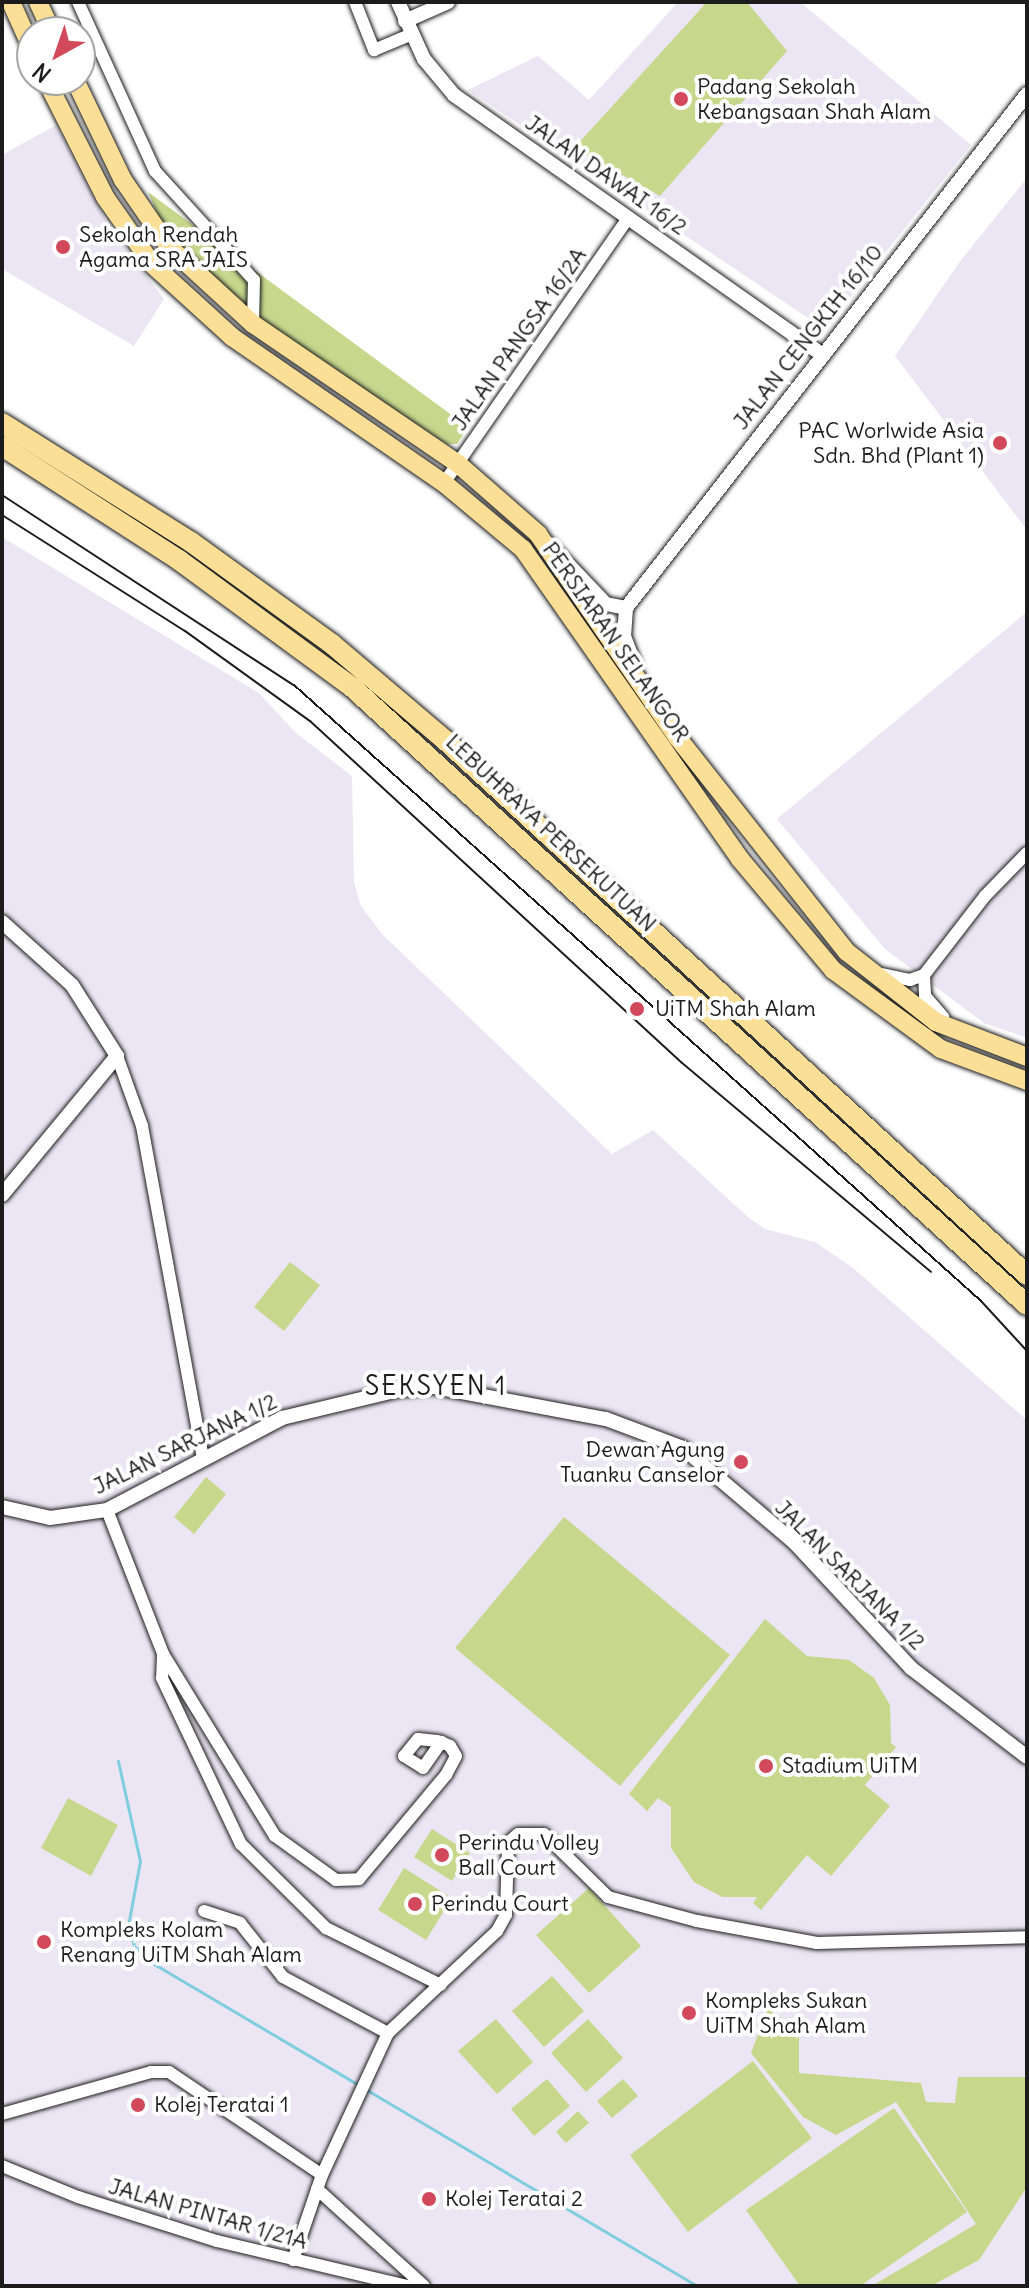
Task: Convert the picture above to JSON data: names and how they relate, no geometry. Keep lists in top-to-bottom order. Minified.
{"streets":{"highway":["LEBUHRAYA PERSEKUTUAN"],"main road":["PERSIARAN SELANGOR"],"street":["JALAN DAWAI 16/2","JALAN CENGKIH 16/10","JALAN PANGSA 16/2A","JALAN SARJANA 1/2","JALAN PINTAR 1/21A"]},"crossings":[["JALAN DAWAI 16/2","JALAN CENGKIH 16/10"],["JALAN DAWAI 16/2","JALAN PANGSA 16/2A"],["JALAN PANGSA 16/2A","PERSIARAN SELANGOR"]],"districts":["SEKSYEN 1"],"places":["Padang Sekolah Kebangsaan Shah Alam","Sekolah Rendah Agama SRA JAIS","PAC Worlwide Asia Sdn. Bhd (Plant 1)","UiTM Shah Alam","Dewan Agung Tuanku Canselor","Stadium UiTM","Perindu Volley Ball Court","Perindu Court","Kompleks Kolam Renang UiTM Shah Alam","Kompleks Sukan UiTM Shah Alam","Kolej Teratai 1","Kolej Teratai 2"],"north":"bottom left"}
